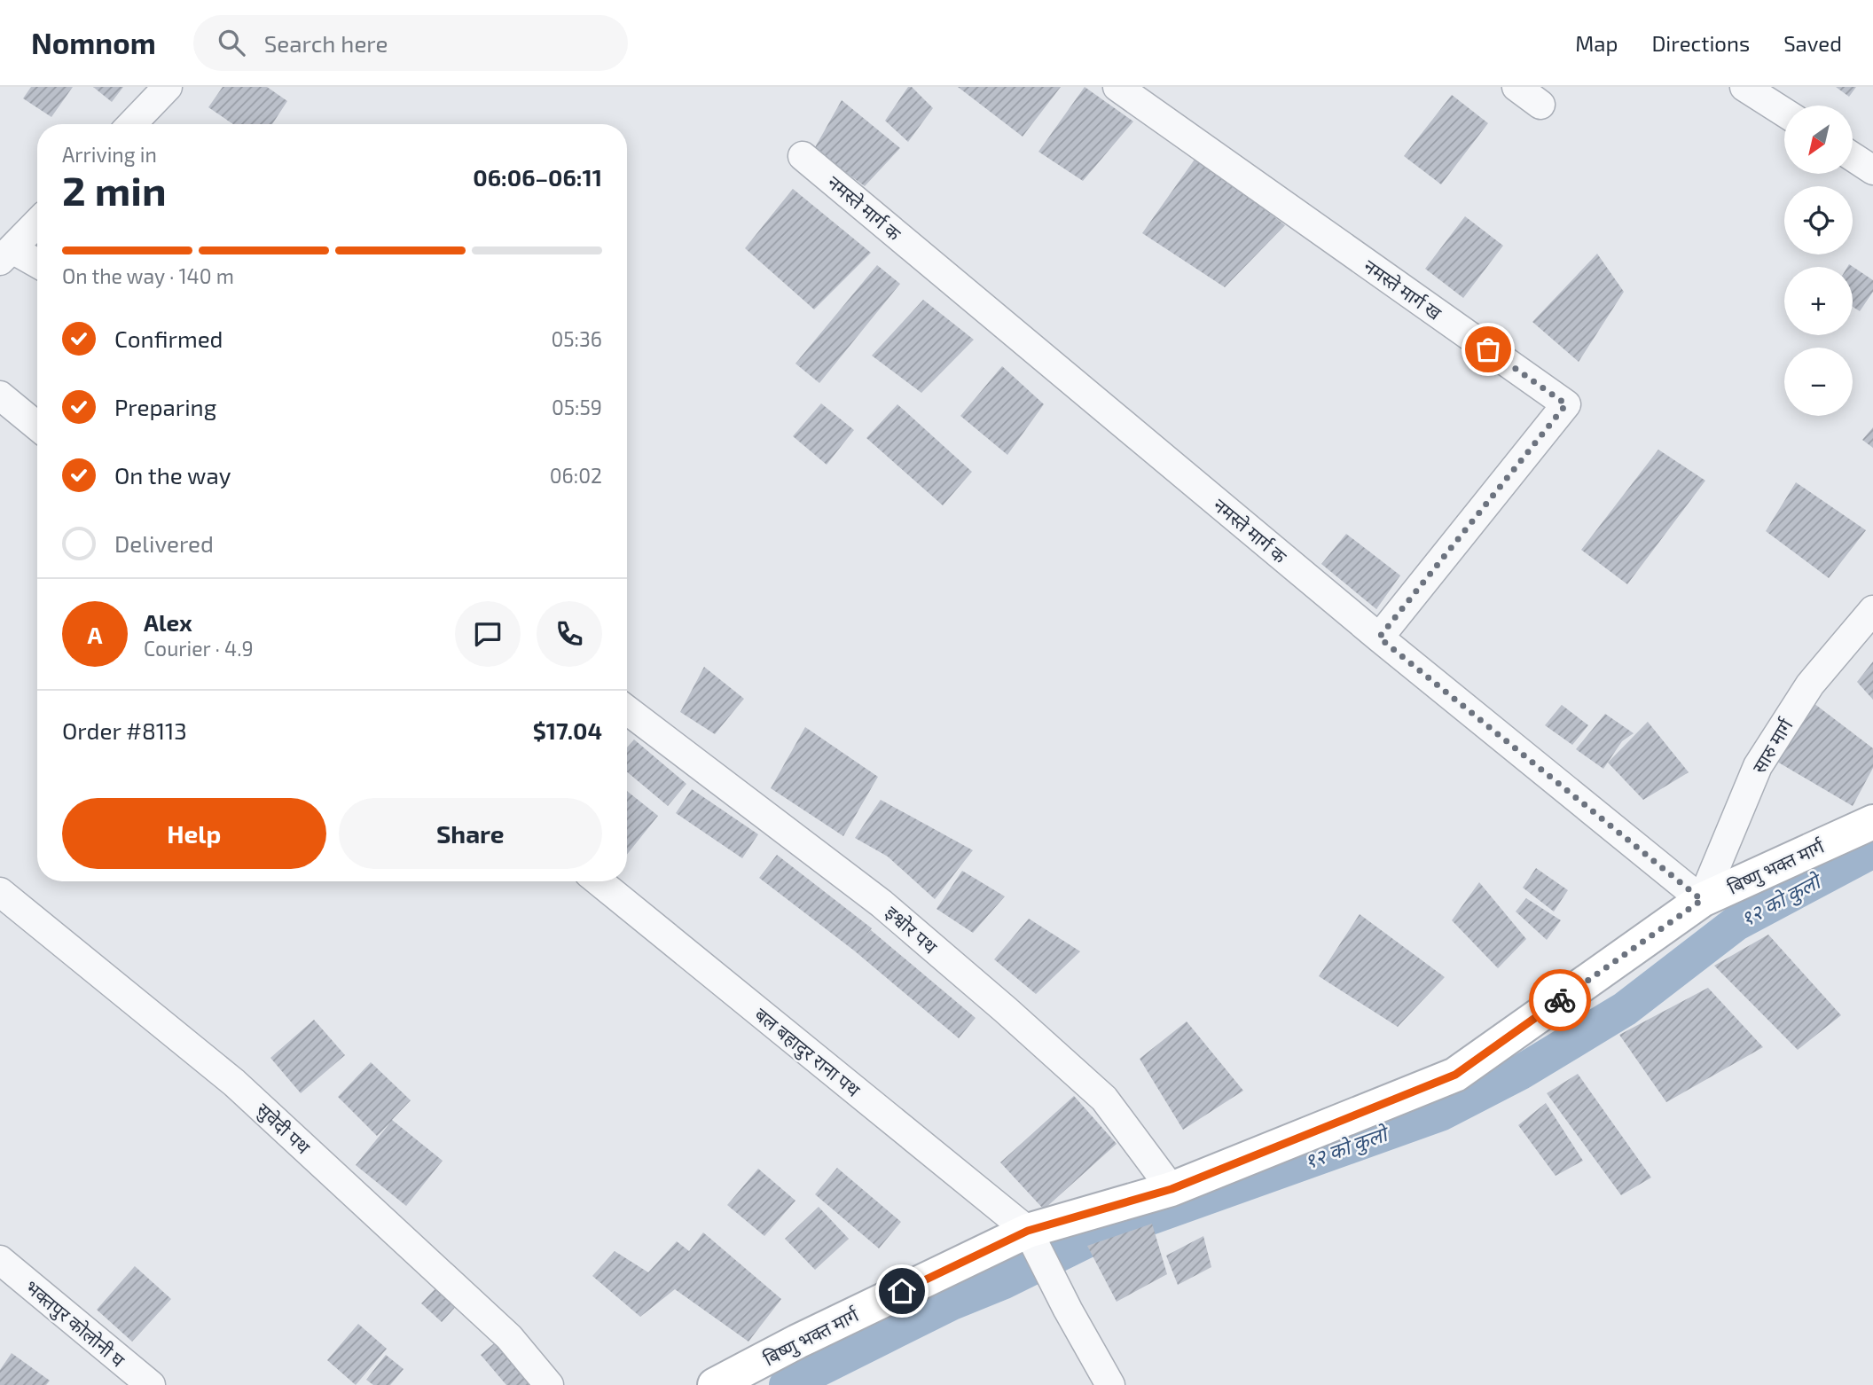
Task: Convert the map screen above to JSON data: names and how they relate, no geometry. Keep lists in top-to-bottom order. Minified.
{"streets":{"street":["नमस्ते मार्ग क","नमस्ते मार्ग ख","सारु मार्ग","बिष्णु भक्त मार्ग","इश्वोर पथ","बल बहादुर राना पथ","सुवेदी पथ","भक्तपुर कोलोनी घ"]},"crossings":[["नमस्ते मार्ग क","नमस्ते मार्ग ख"],["नमस्ते मार्ग क","सारु मार्ग"],["नमस्ते मार्ग क","बिष्णु भक्त मार्ग"],["सारु मार्ग","बिष्णु भक्त मार्ग"],["बिष्णु भक्त मार्ग","इश्वोर पथ"],["बिष्णु भक्त मार्ग","बल बहादुर राना पथ"]],"water":["१२ को कुलो"],"north":"bottom left","page":{"header":"Nomnom","search":"Search here","nav":["Map","Directions","Saved"],"map_buttons":["+","−"],"heading":["2 min","Arriving in","06:06–06:11"],"panel":["Alex","Courier · 4.9","Order #8113","$17.04"],"bar":"On the way · 140 m","list":[["Confirmed","05:36"],["Preparing","05:59"],["On the way","06:02"],"Delivered"],"round":"A","buttons":["Help","Share"]}}
